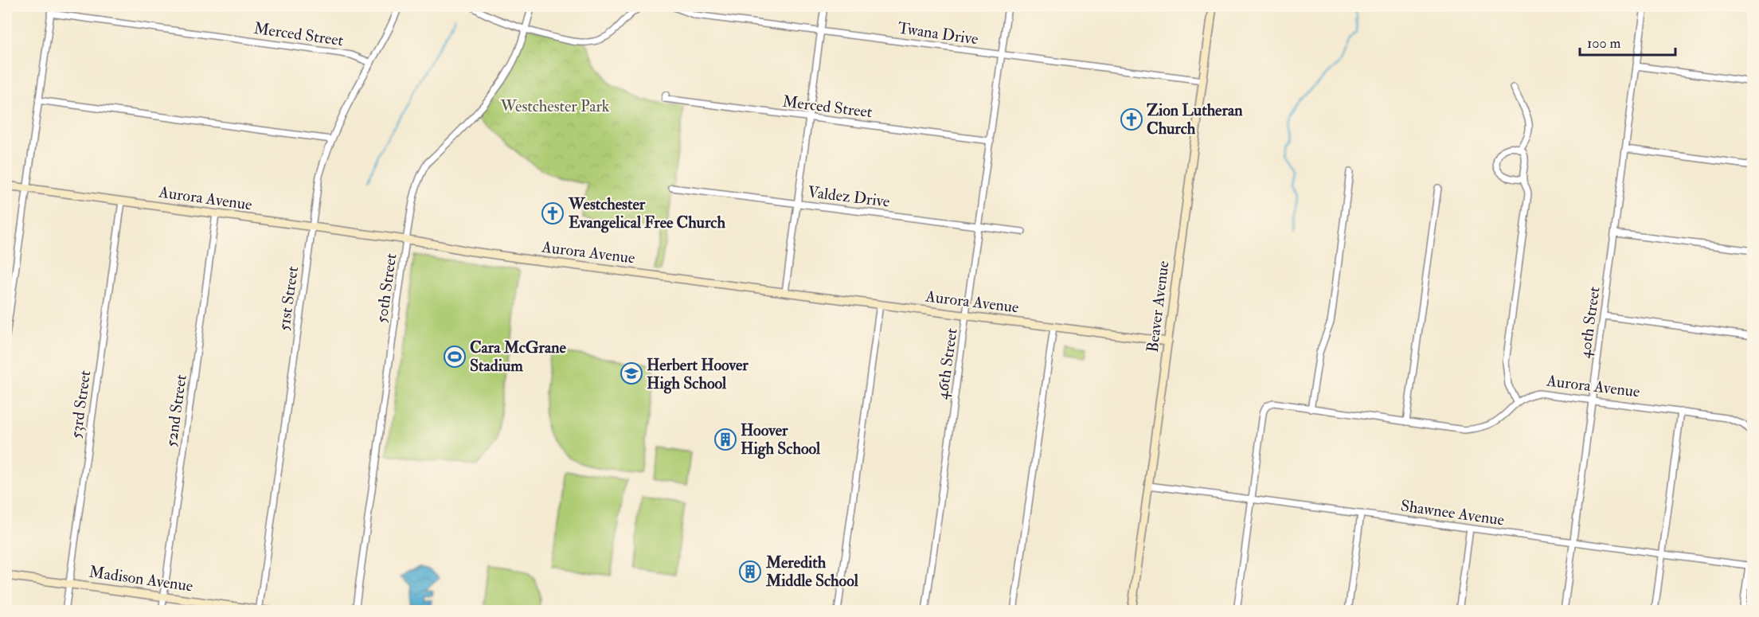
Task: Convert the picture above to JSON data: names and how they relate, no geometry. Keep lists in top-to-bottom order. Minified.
{"streets":{"street":["Twana Drive","Merced Street","Valdez Drive","Aurora Avenue","50th Street","51st Street","Beaver Avenue","40th Street","46th Street","53rd Street","52nd Street","Shawnee Avenue","Madison Avenue"]},"crossings":[["Twana Drive","Beaver Avenue"],["Twana Drive","46th Street"],["Merced Street","51st Street"],["Merced Street","46th Street"],["Valdez Drive","46th Street"],["Aurora Avenue","50th Street"],["Aurora Avenue","51st Street"],["Aurora Avenue","Beaver Avenue"],["Aurora Avenue","40th Street"],["Aurora Avenue","46th Street"],["Aurora Avenue","53rd Street"],["Aurora Avenue","52nd Street"],["Aurora Avenue","Shawnee Avenue"],["51st Street","Madison Avenue"],["Beaver Avenue","Shawnee Avenue"],["40th Street","Shawnee Avenue"],["53rd Street","Madison Avenue"],["52nd Street","Madison Avenue"]],"parks":["Westchester Park"],"places":{"church":["Zion Lutheran Church","Westchester Evangelical Free Church"],"sports":["Cara McGrane Stadium"],"school or university":["Herbert Hoover High School"],"building":["Hoover High School","Meredith Middle School"]},"scale_bar":"100 m"}
